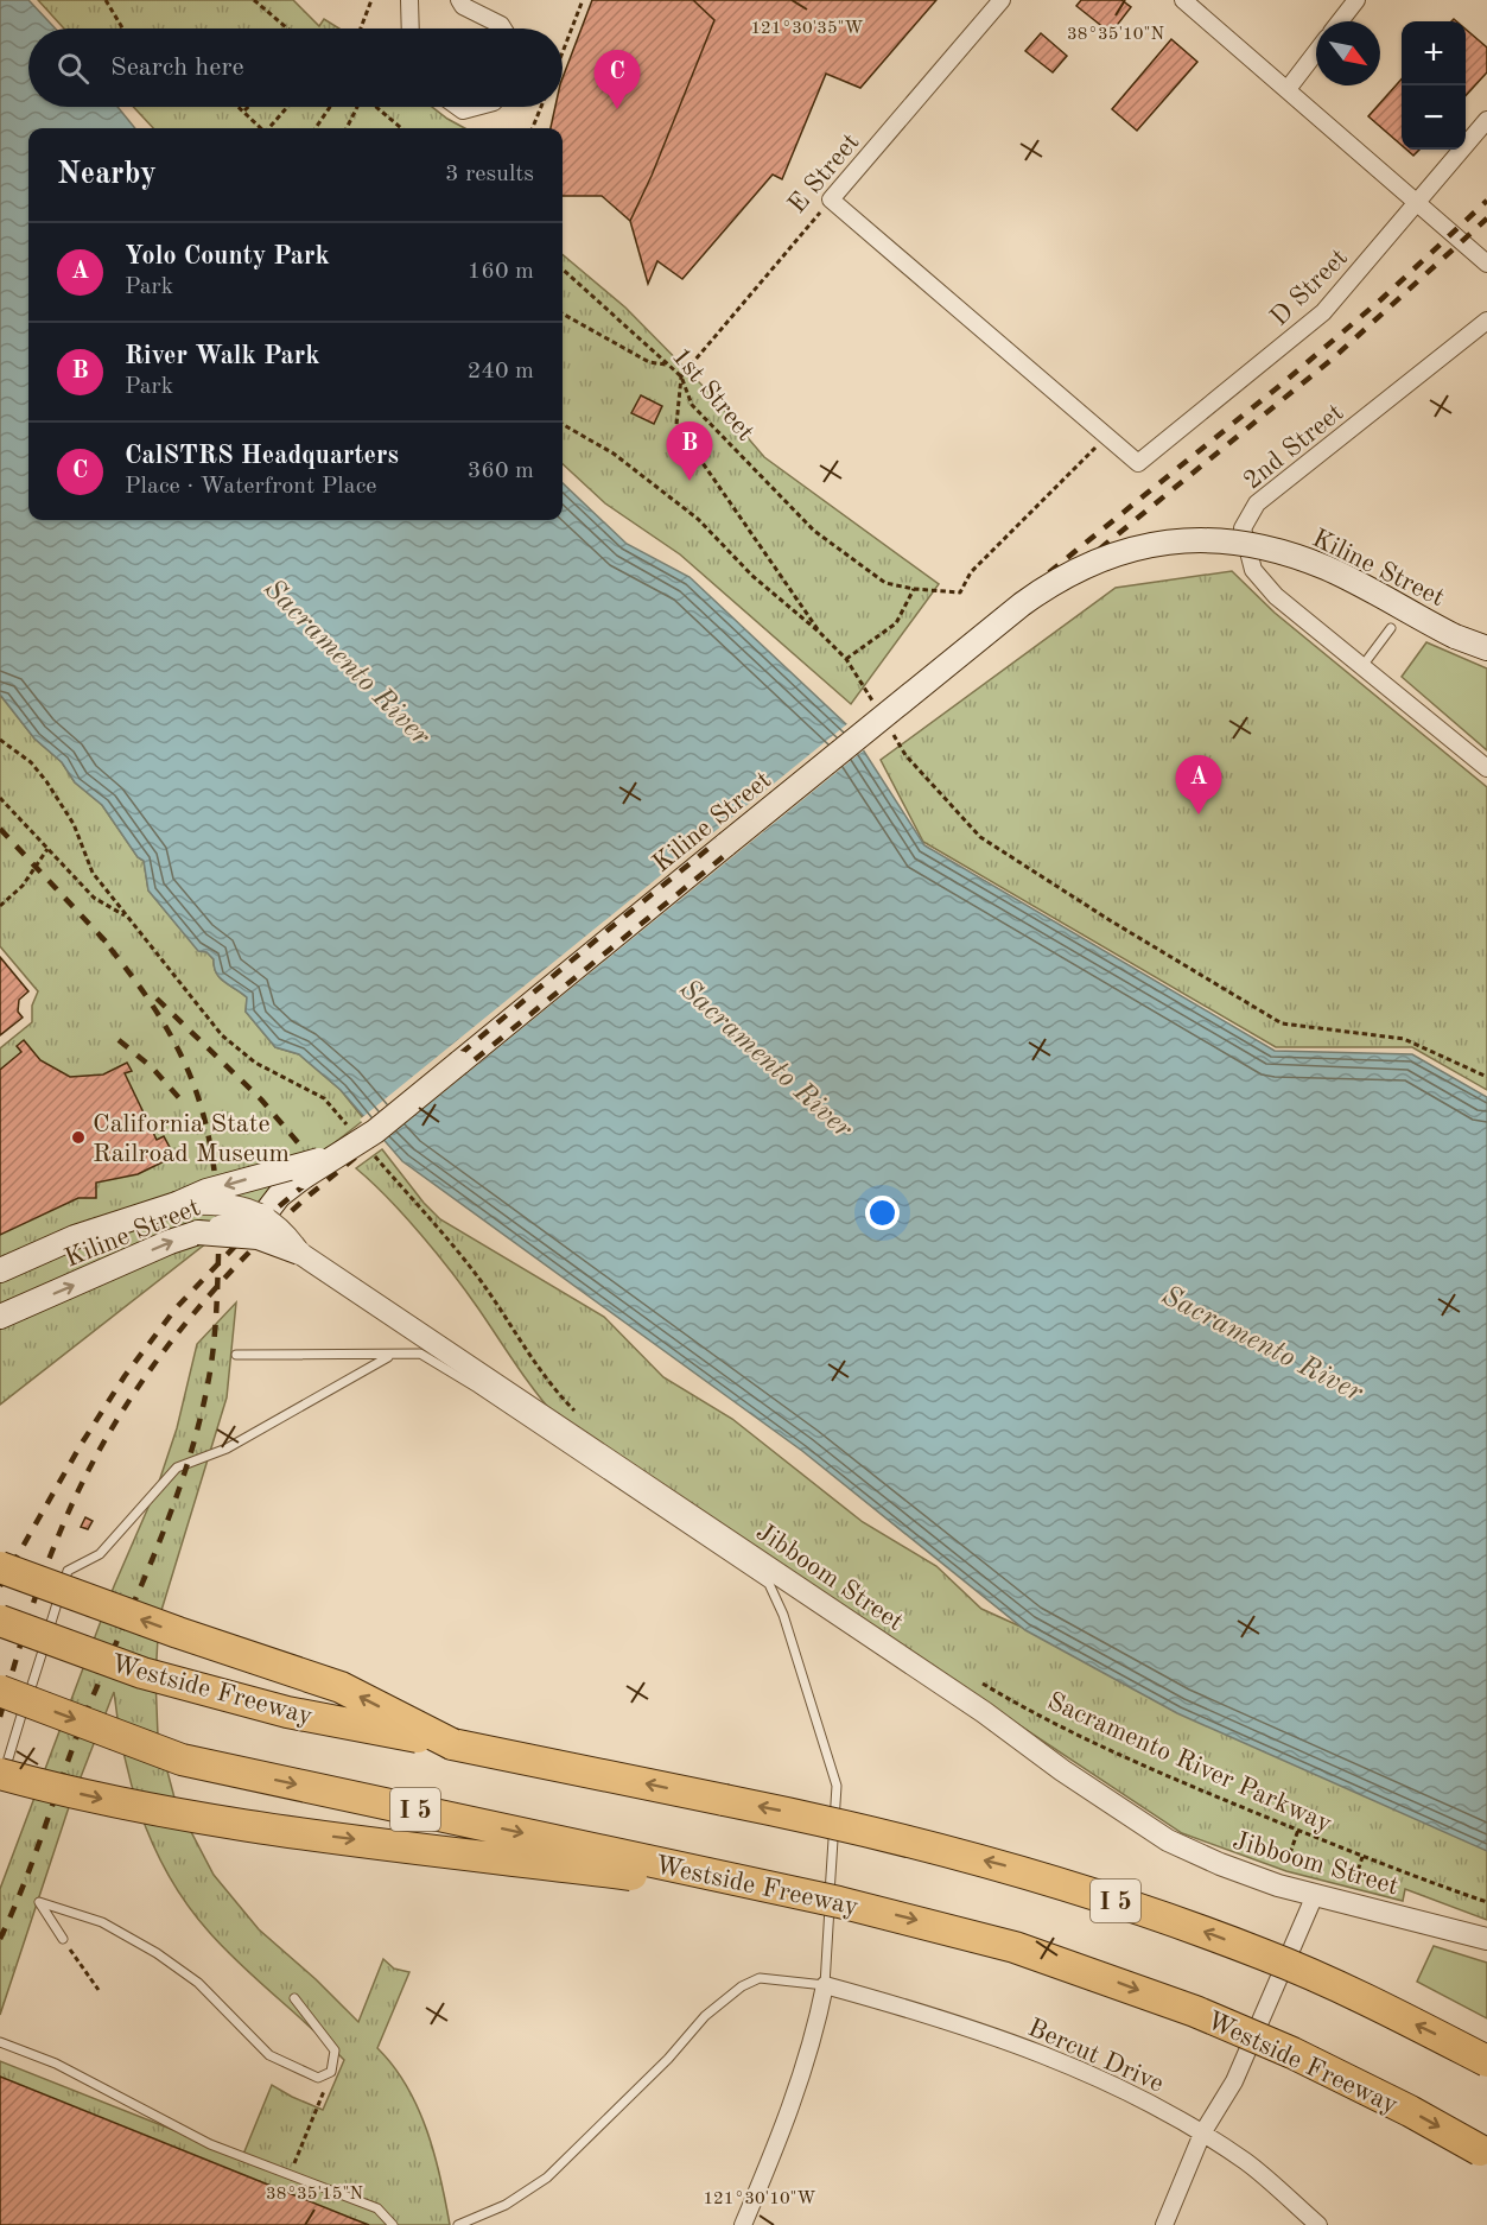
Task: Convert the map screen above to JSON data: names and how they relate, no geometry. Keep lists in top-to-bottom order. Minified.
{"streets":{"highway":["Westside Freeway","I 5"],"main road":["Kiline Street"],"street":["E Street","D Street","2nd Street","Jibboom Street","Bercut Drive"],"path":["1st Street","Sacramento River Parkway"]},"crossings":[["E Street","1st Street"],["D Street","1st Street"],["Kiline Street","Jibboom Street"]],"water":["Sacramento River"],"places":["California State Railroad Museum"],"north":"bottom right","page":{"map_buttons":["+","−"],"search":"Search here","pins":["C","B","A"],"heading":["Nearby","3 results"],"list":[{"mark":"A","name":"Yolo County Park","note":"Park","value":"160 m"},{"mark":"B","name":"River Walk Park","note":"Park","value":"240 m"},{"mark":"C","name":"CalSTRS Headquarters","note":"Place · Waterfront Place","value":"360 m"}]},"coordinates":["121°30'35\"W","38°35'10\"N","38°35'15\"N","121°30'10\"W"]}
